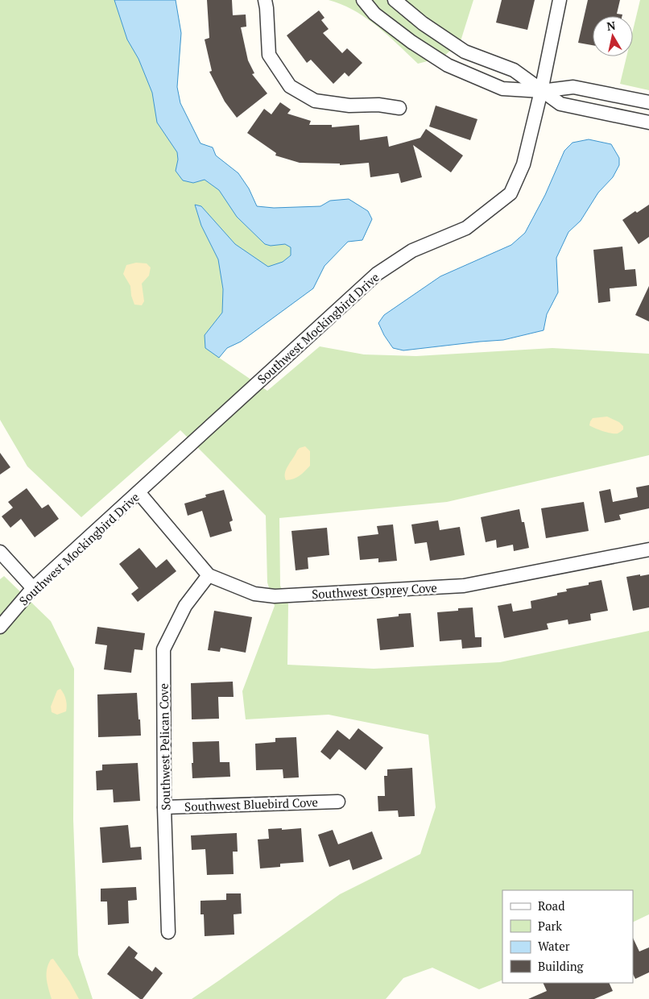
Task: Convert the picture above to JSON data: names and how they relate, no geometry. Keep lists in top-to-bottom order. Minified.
{"streets":{"street":["Southwest Mockingbird Drive","Southwest Osprey Cove","Southwest Pelican Cove","Southwest Bluebird Cove"]},"crossings":[["Southwest Mockingbird Drive","Southwest Osprey Cove"],["Southwest Osprey Cove","Southwest Pelican Cove"],["Southwest Pelican Cove","Southwest Bluebird Cove"]],"legend":["Road","Park","Water","Building"],"north":"top"}
